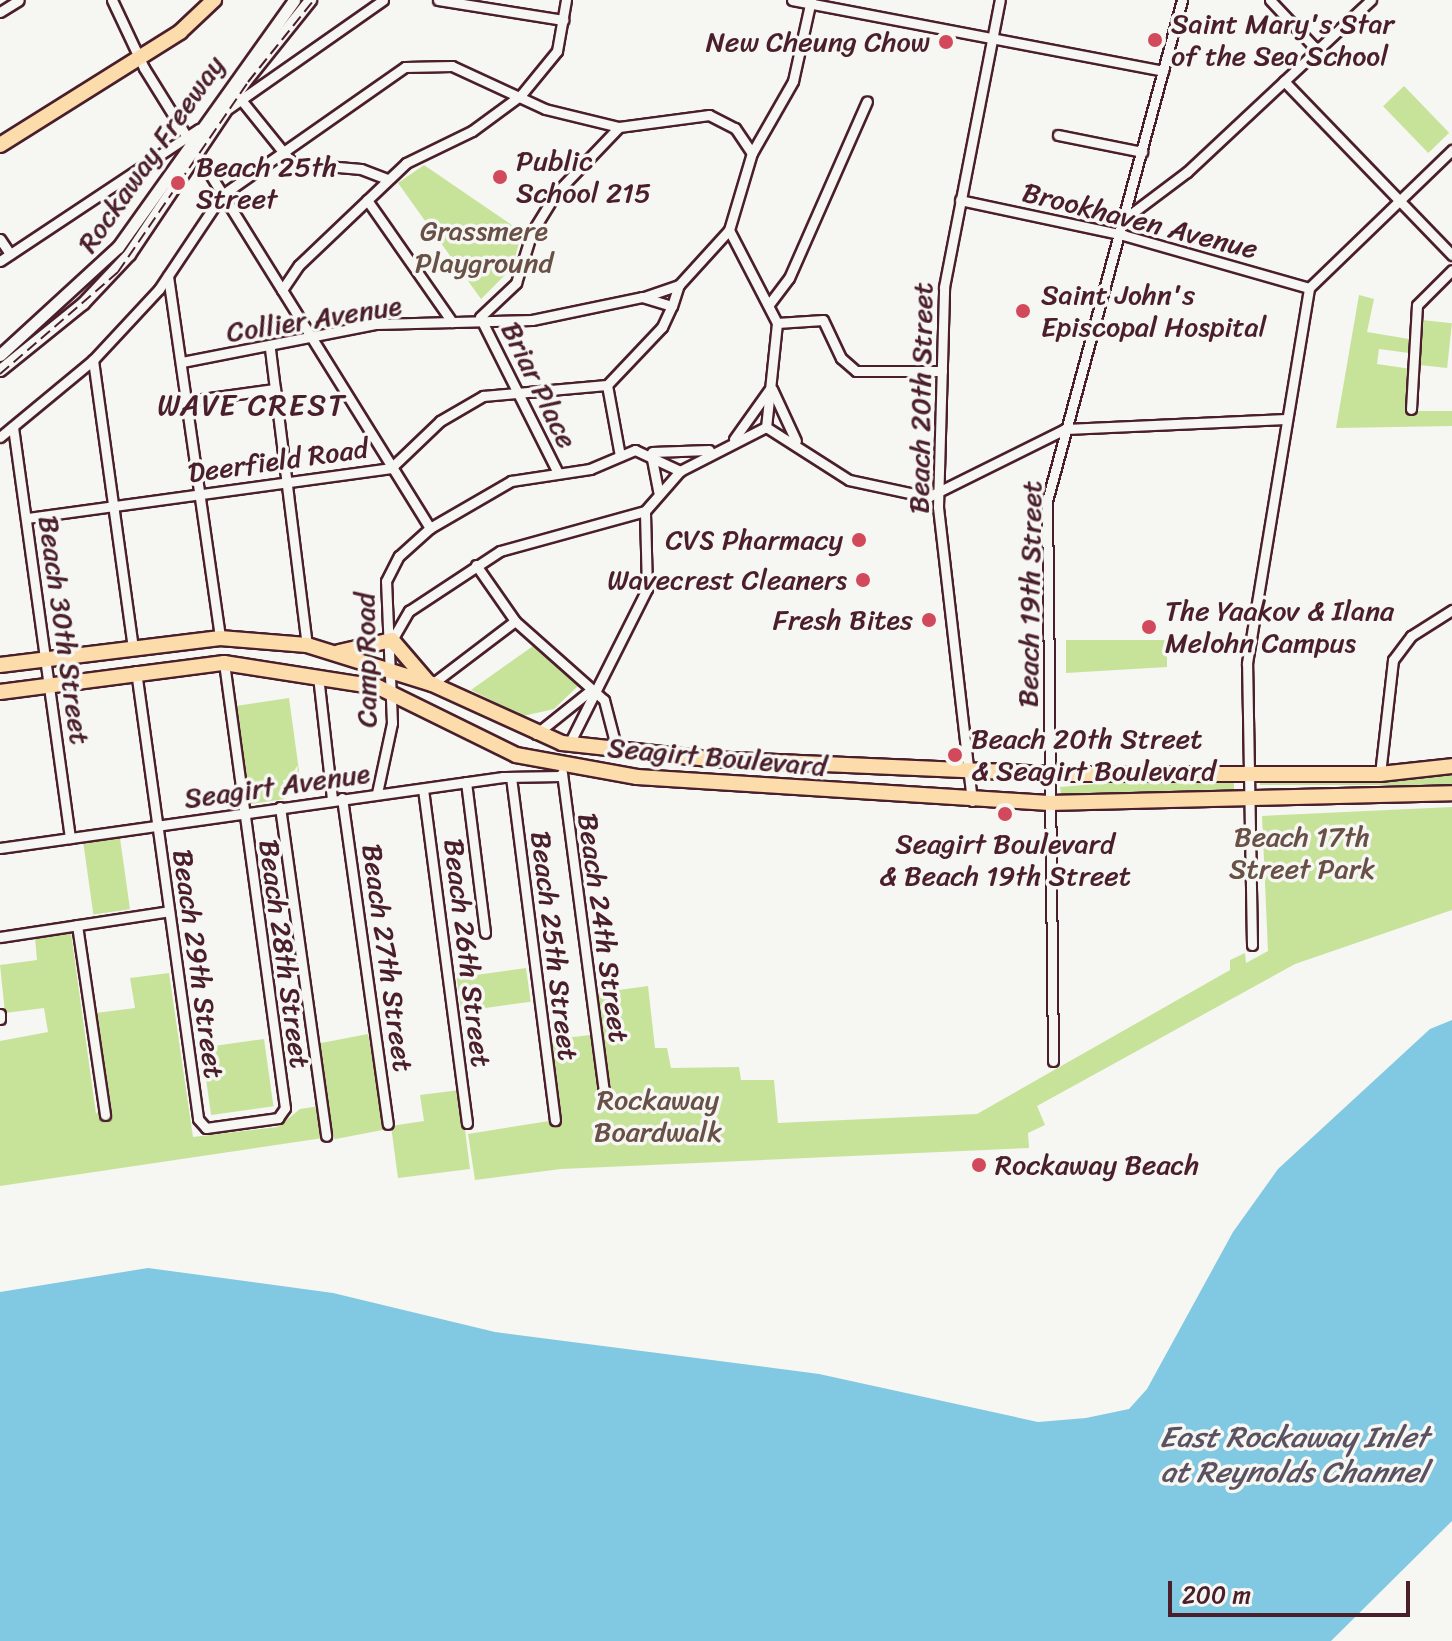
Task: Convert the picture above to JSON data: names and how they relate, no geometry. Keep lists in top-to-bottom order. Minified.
{"streets":{"main road":["Seagirt Boulevard"],"street":["Rockaway Freeway","Brookhaven Avenue","Collier Avenue","Briar Place","Beach 20th Street","Deerfield Road","Beach 19th Street","Beach 30th Street","Camp Road","Seagirt Avenue","Beach 24th Street","Beach 25th Street","Beach 26th Street","Beach 28th Street","Beach 27th Street","Beach 29th Street"]},"crossings":[["Brookhaven Avenue","Beach 20th Street"],["Brookhaven Avenue","Beach 19th Street"],["Collier Avenue","Briar Place"],["Briar Place","Deerfield Road"],["Briar Place","Camp Road"],["Beach 20th Street","Seagirt Boulevard"],["Deerfield Road","Beach 30th Street"],["Beach 19th Street","Seagirt Boulevard"],["Beach 30th Street","Seagirt Boulevard"],["Beach 30th Street","Seagirt Avenue"],["Camp Road","Seagirt Boulevard"],["Camp Road","Seagirt Avenue"],["Seagirt Boulevard","Seagirt Avenue"],["Seagirt Boulevard","Beach 24th Street"],["Seagirt Boulevard","Beach 28th Street"],["Seagirt Boulevard","Beach 27th Street"],["Seagirt Boulevard","Beach 29th Street"],["Seagirt Avenue","Beach 24th Street"],["Seagirt Avenue","Beach 25th Street"],["Seagirt Avenue","Beach 26th Street"],["Seagirt Avenue","Beach 28th Street"],["Seagirt Avenue","Beach 27th Street"],["Seagirt Avenue","Beach 29th Street"],["Beach 28th Street","Beach 29th Street"]],"districts":["WAVE CREST"],"water":["East Rockaway Inlet at Reynolds Channel"],"parks":["Grassmere Playground","Beach 17th Street Park","Rockaway Boardwalk"],"places":["Saint Mary's Star of the Sea School","New Cheung Chow","Public School 215","Beach 25th Street","Saint John's Episcopal Hospital","CVS Pharmacy","Wavecrest Cleaners","Fresh Bites","The Yaakov & Ilana Melohn Campus","Beach 20th Street & Seagirt Boulevard","Seagirt Boulevard & Beach 19th Street","Rockaway Beach"],"scale_bar":"200 m"}
